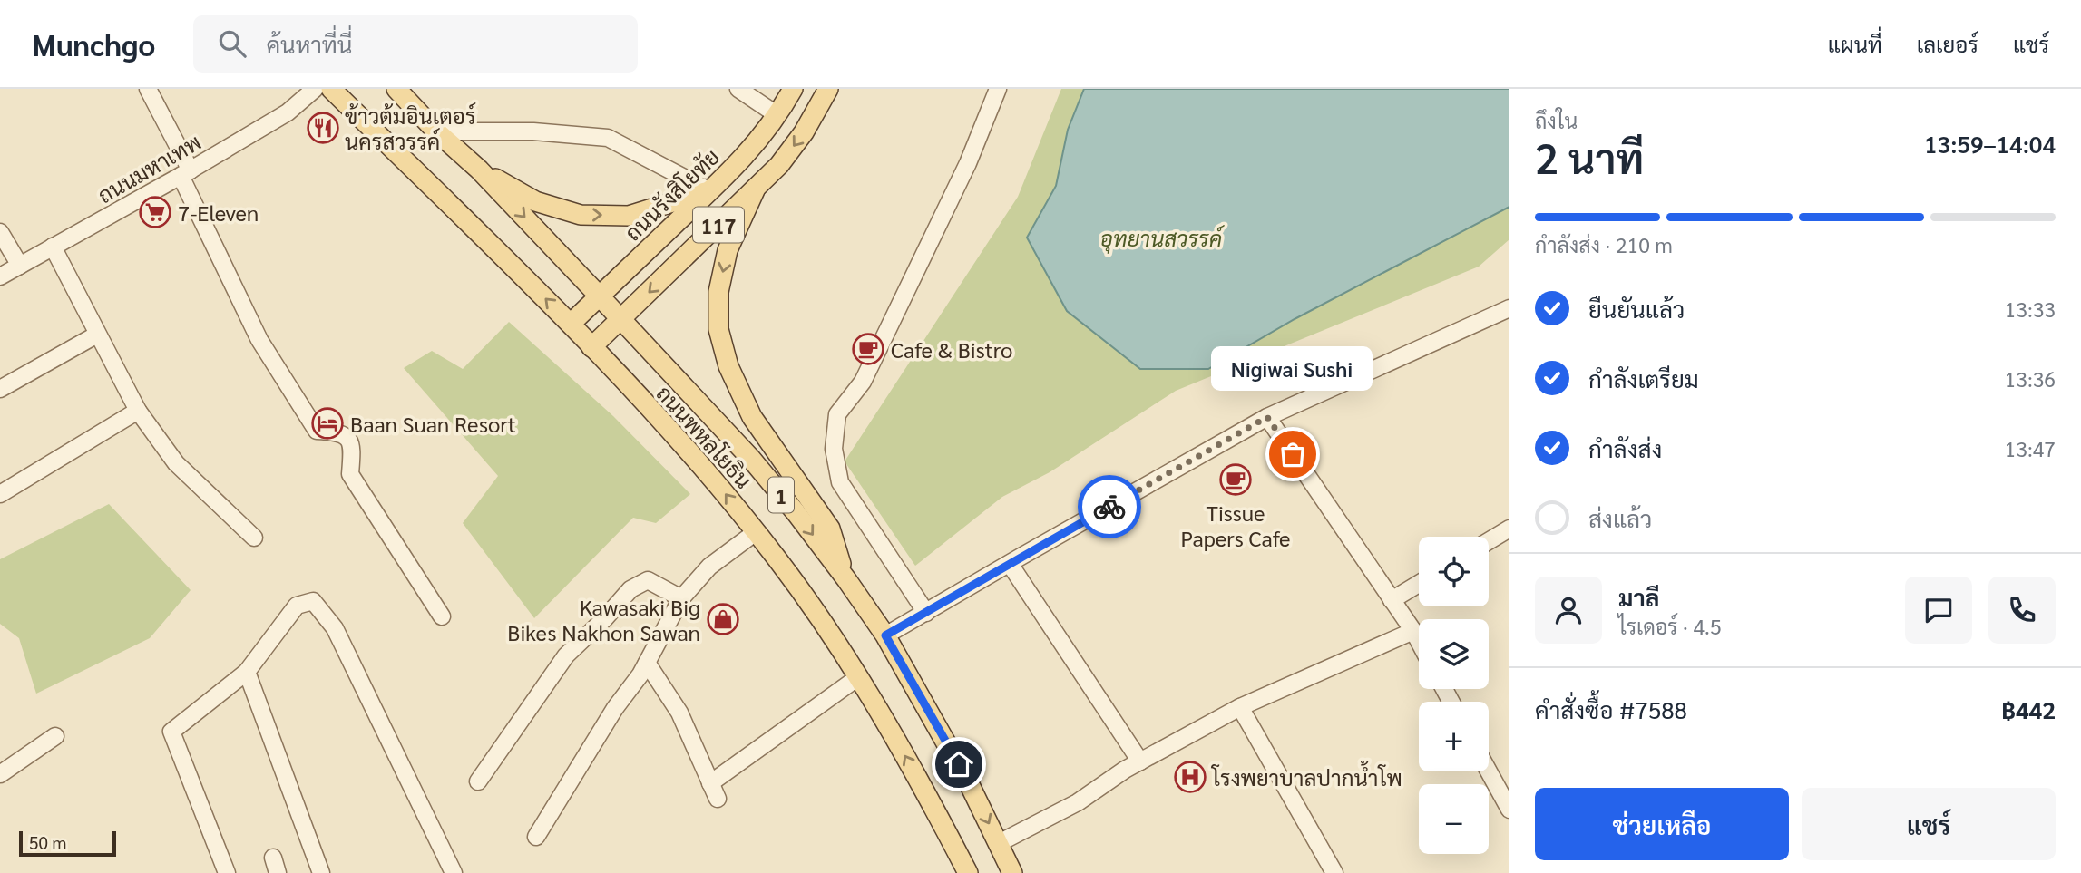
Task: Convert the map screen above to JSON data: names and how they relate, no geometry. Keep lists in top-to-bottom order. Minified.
{"streets":{"main road":["ถนนรังสิโยทัย","117","ถนนพหลโยธิน","1"],"street":["ถนนมหาเทพ"]},"crossings":[["ถนนรังสิโยทัย","ถนนพหลโยธิน"],["117","ถนนพหลโยธิน"]],"parks":["อุทยานสวรรค์"],"places":{"restaurant":["ข้าวต้มอินเตอร์ นครสวรรค์"],"supermarket":["7-Eleven"],"cafe":["Cafe & Bistro","Tissue Papers Cafe"],"hotel":["Baan Suan Resort"],"other":["Nigiwai Sushi"],"shop":["Kawasaki Big Bikes Nakhon Sawan"],"hospital":["โรงพยาบาลปากน้ำโพ"]},"scale_bar":"50 m","page":{"header":"Munchgo","search":"ค้นหาที่นี่","nav":["แผนที่","เลเยอร์","แชร์"],"heading":["2 นาที","ถึงใน","13:59–14:04"],"panel":["มาลี","ไรเดอร์ · 4.5","คำสั่งซื้อ #7588","฿442"],"bar":"กำลังส่ง · 210 m","list":[["ยืนยันแล้ว","13:33"],["กำลังเตรียม","13:36"],["กำลังส่ง","13:47"],"ส่งแล้ว"],"bubble":"Nigiwai Sushi","map_buttons":["+","−"],"buttons":["ช่วยเหลือ","แชร์"],"scale":"50 m"}}
